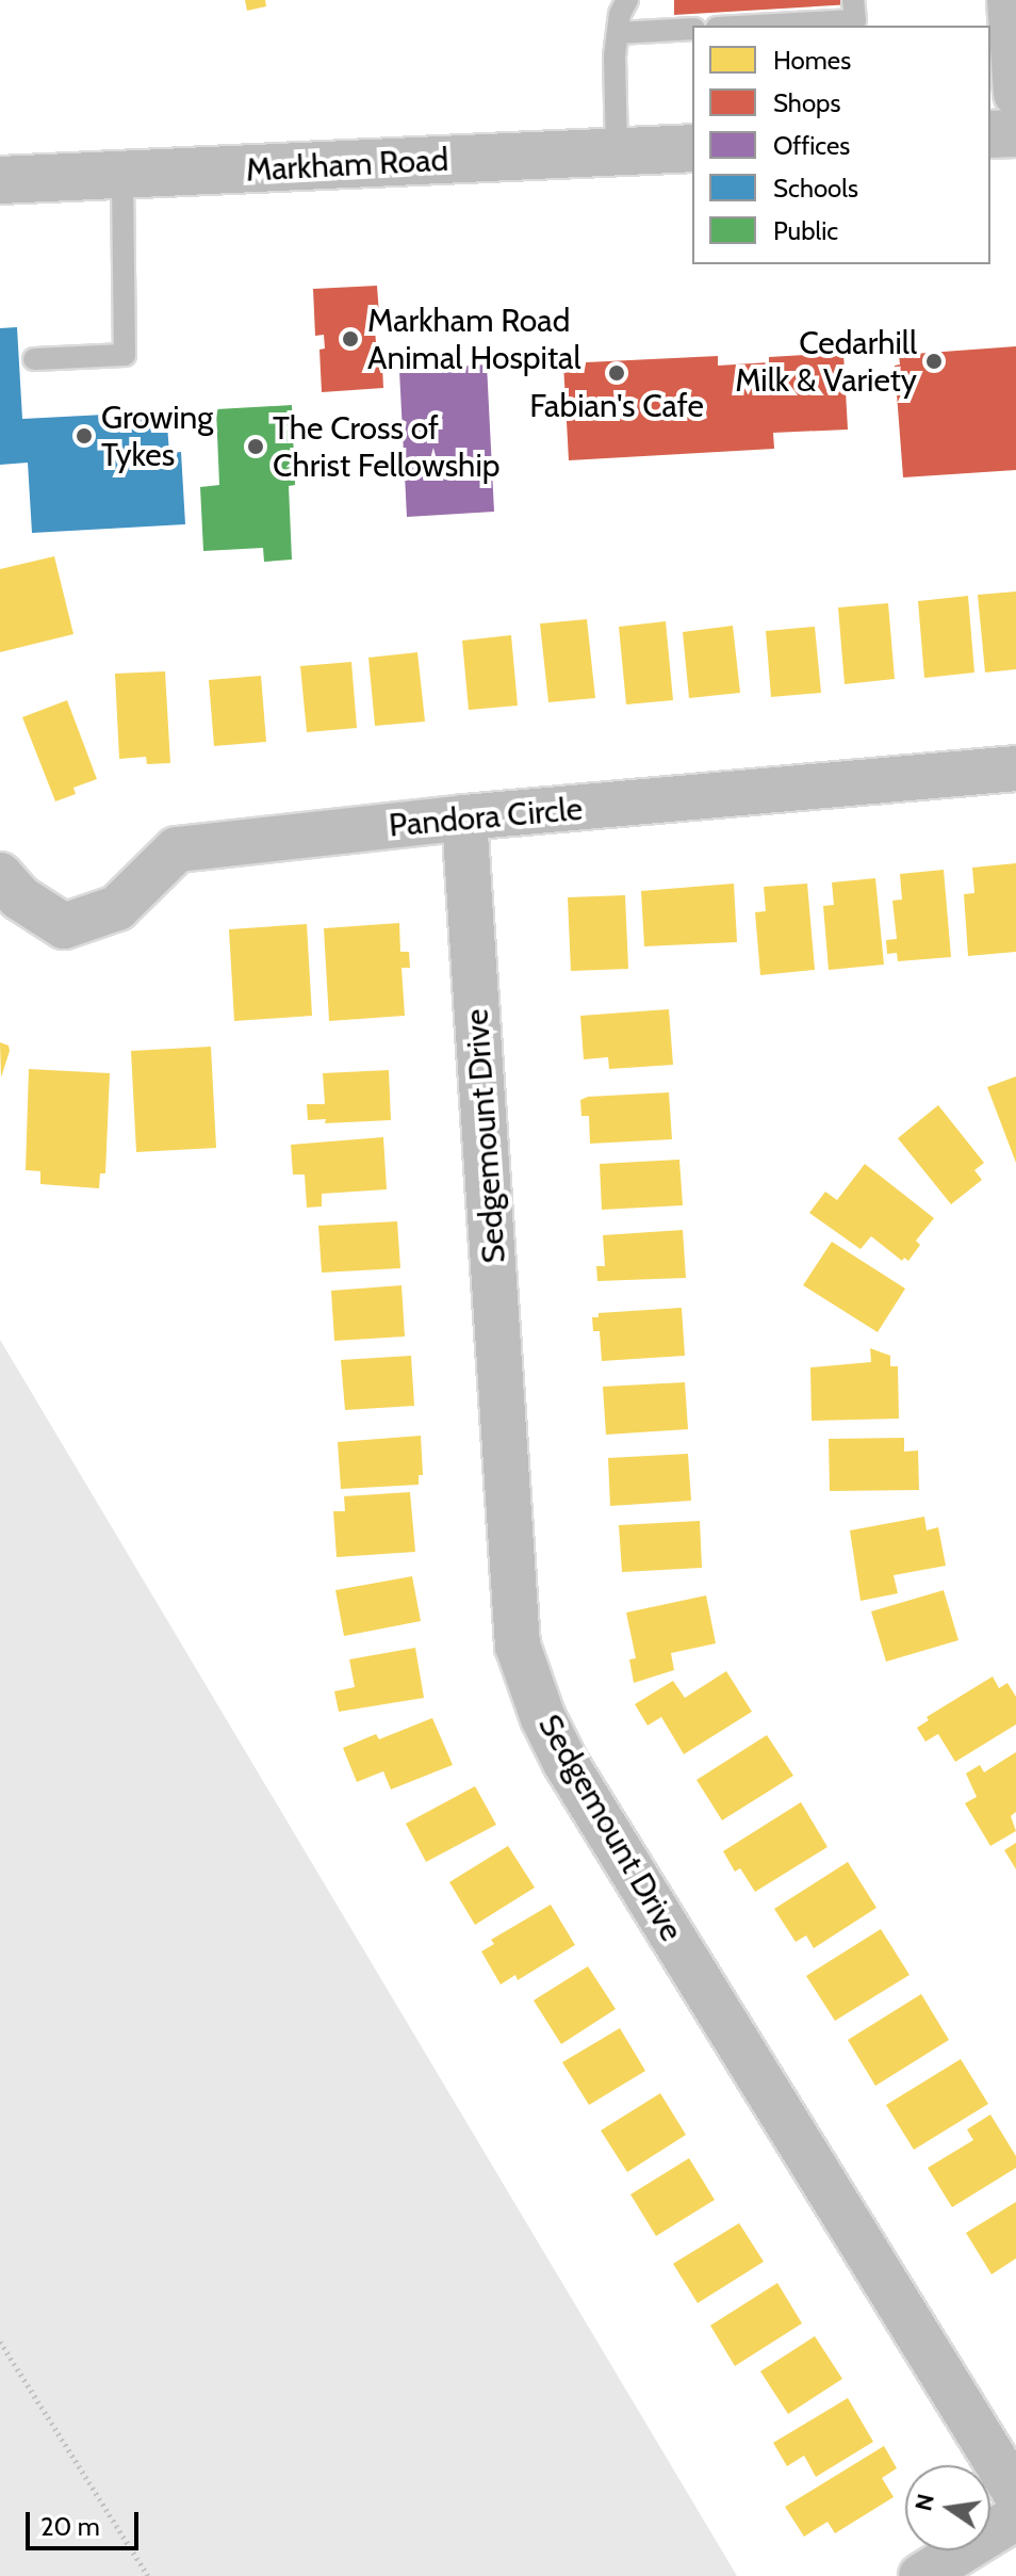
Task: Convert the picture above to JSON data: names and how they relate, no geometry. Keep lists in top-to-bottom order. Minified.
{"streets":{"main road":["Markham Road"],"street":["Pandora Circle","Sedgemount Drive"]},"crossings":[["Pandora Circle","Sedgemount Drive"]],"places":["Markham Road Animal Hospital","Cedarhill Milk & Variety","Fabian's Cafe","Growing Tykes","The Cross of Christ Fellowship"],"legend":["Homes","Shops","Offices","Schools","Public"],"scale_bar":"20 m","north":"left"}
